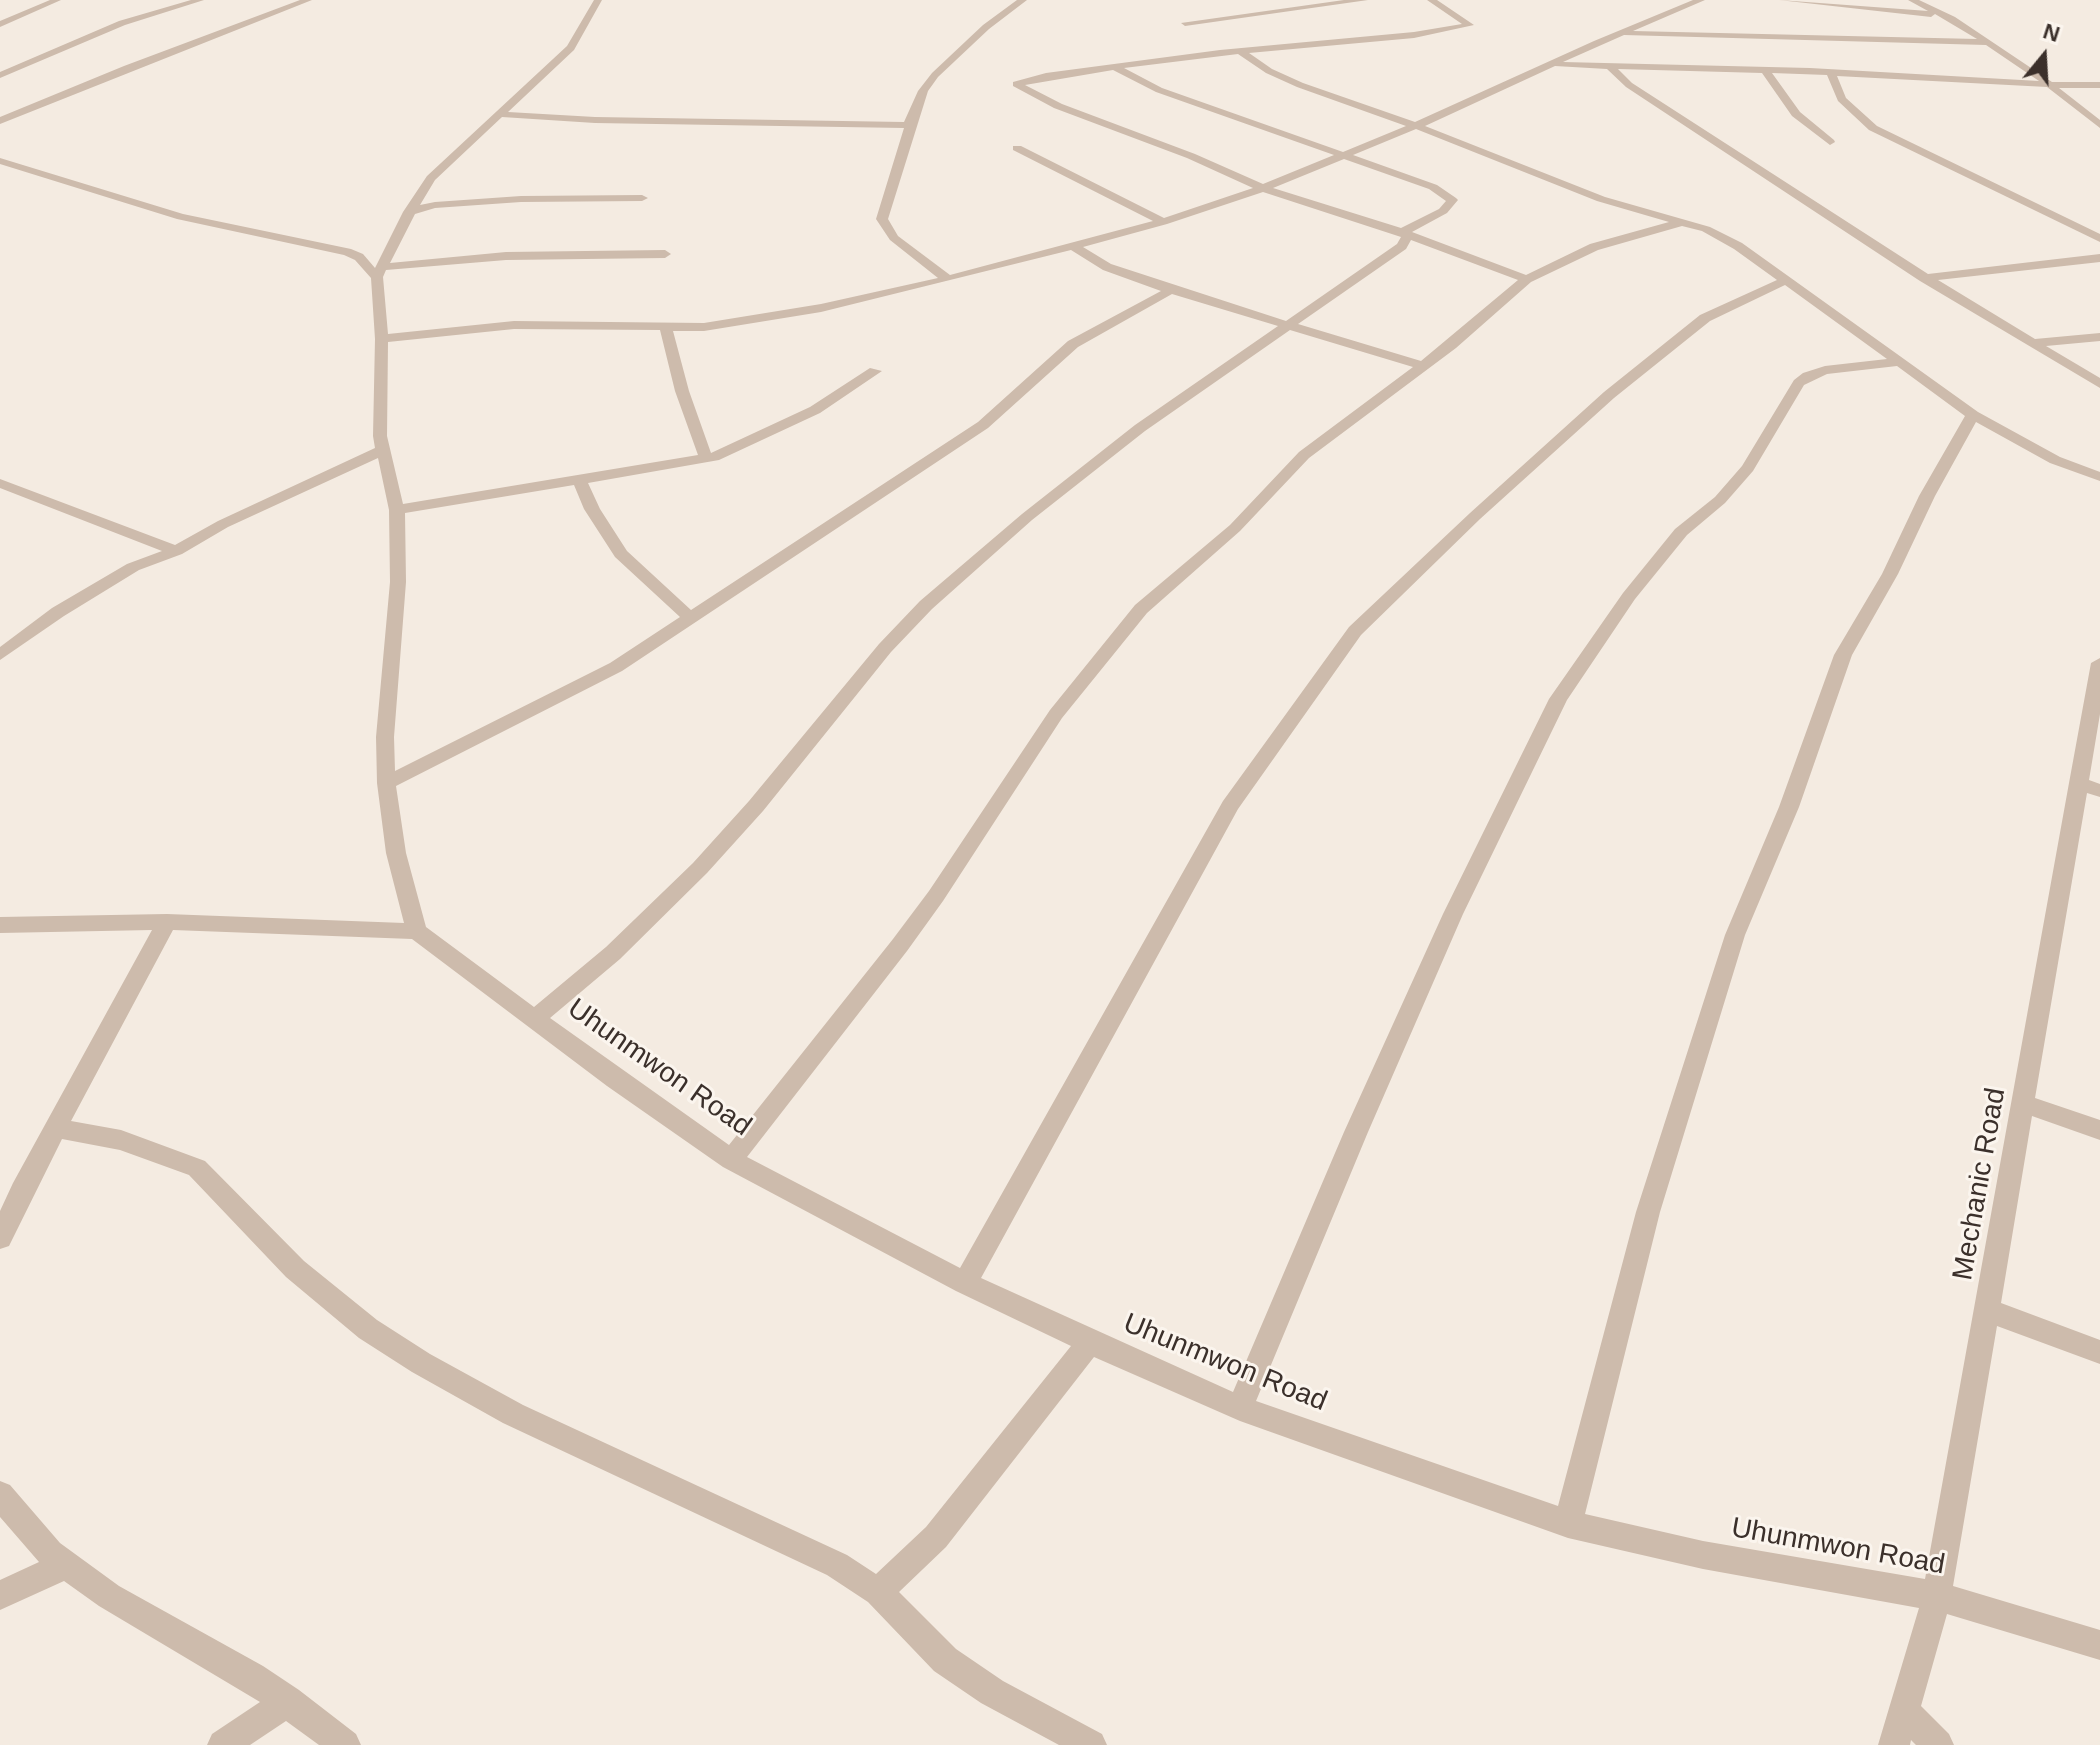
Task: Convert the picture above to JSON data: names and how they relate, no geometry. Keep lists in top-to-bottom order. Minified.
{"streets":{"street":["Uhunmwon Road","Mechanic Road"]},"crossings":[["Uhunmwon Road","Mechanic Road"]],"north":"top"}
